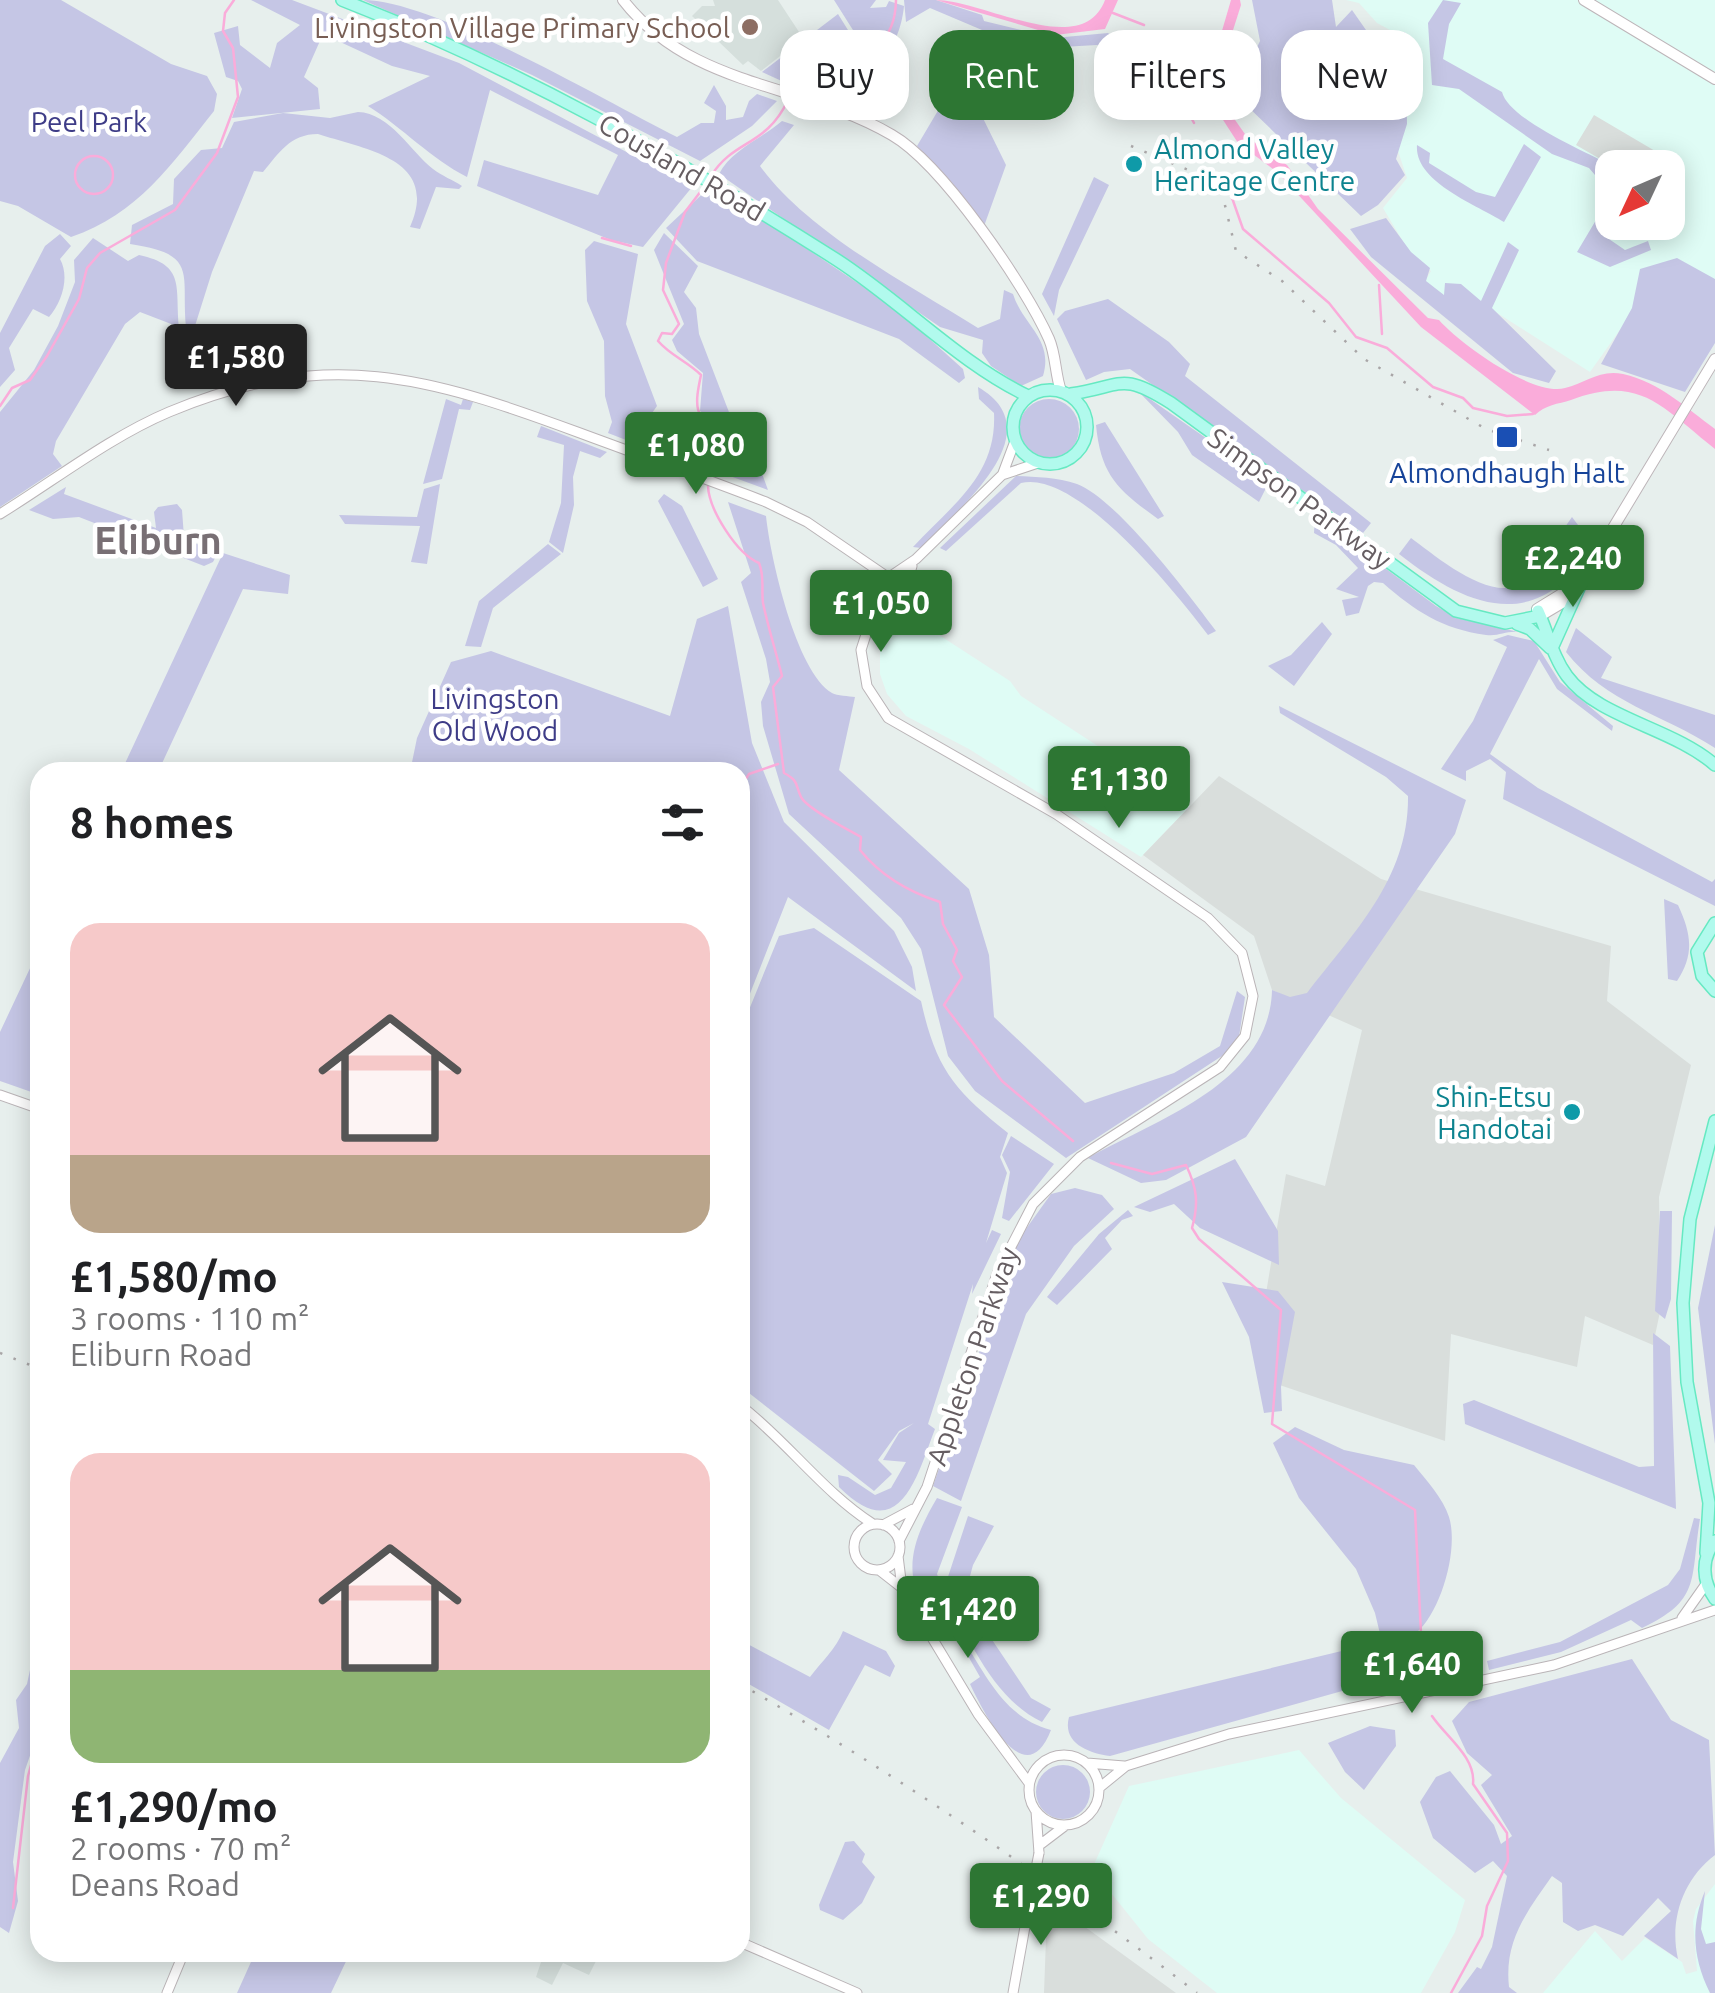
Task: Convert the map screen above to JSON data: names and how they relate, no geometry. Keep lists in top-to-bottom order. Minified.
{"streets":{"main road":["Cousland Road","Simpson Parkway"],"street":["Appleton Parkway"]},"crossings":[["Cousland Road","Simpson Parkway"]],"districts":["Eliburn"],"parks":["Peel Park","Livingston Old Wood"],"places":{"other":["Livingston Village Primary School","Almond Valley Heritage Centre","Shin-Etsu Handotai"],"transit":["Almondhaugh Halt"]},"north":"bottom left","page":{"chip":["Buy","Rent","Filters","New"],"price":["£1,580","£1,080","£2,240","£1,050","£1,130","£1,420","£1,640","£1,290"],"heading":"8 homes","list":[{"name":"£1,580/mo","note":"3 rooms · 110 m² · Eliburn Road"},{"name":"£1,290/mo","note":"2 rooms · 70 m² · Deans Road"}]}}
